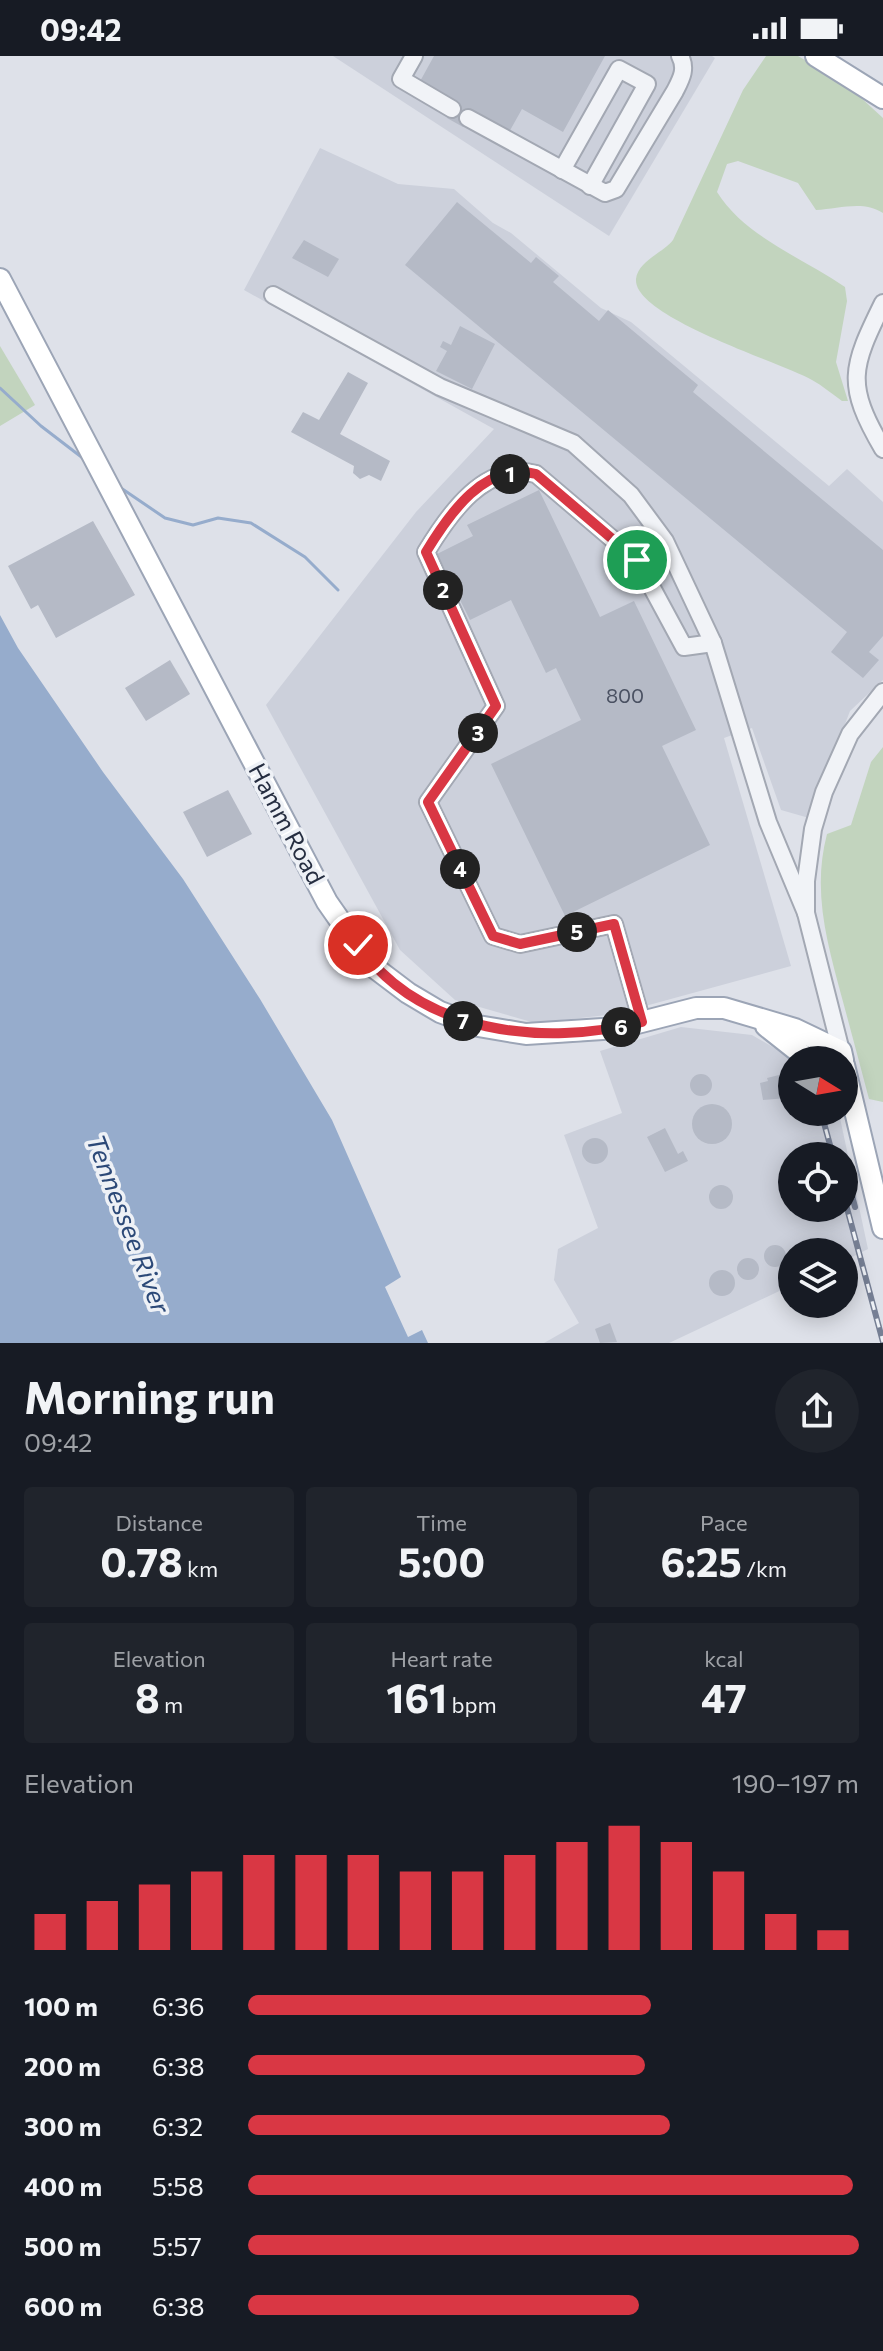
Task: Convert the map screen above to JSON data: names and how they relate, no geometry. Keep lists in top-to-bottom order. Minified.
{"streets":{"main road":["Hamm Road"]},"water":["Tennessee River"],"house_numbers":["800"],"north":"right","page":{"status":"09:42","pins":["1","2","3","4","5","7","6"],"heading":["Morning run","09:42"],"stats":[["Distance","0.78 km"],["Time","5:00"],["Pace","6:25 /km"],["Elevation","8 m"],["Heart rate","161 bpm"],["kcal","47"]],"chart":["Elevation","190–197 m"],"list":[{"name":"100 m","note":"6:36"},{"name":"200 m","note":"6:38"},{"name":"300 m","note":"6:32"},{"name":"400 m","note":"5:58"},{"name":"500 m","note":"5:57"},{"name":"600 m","note":"6:38"}]}}
